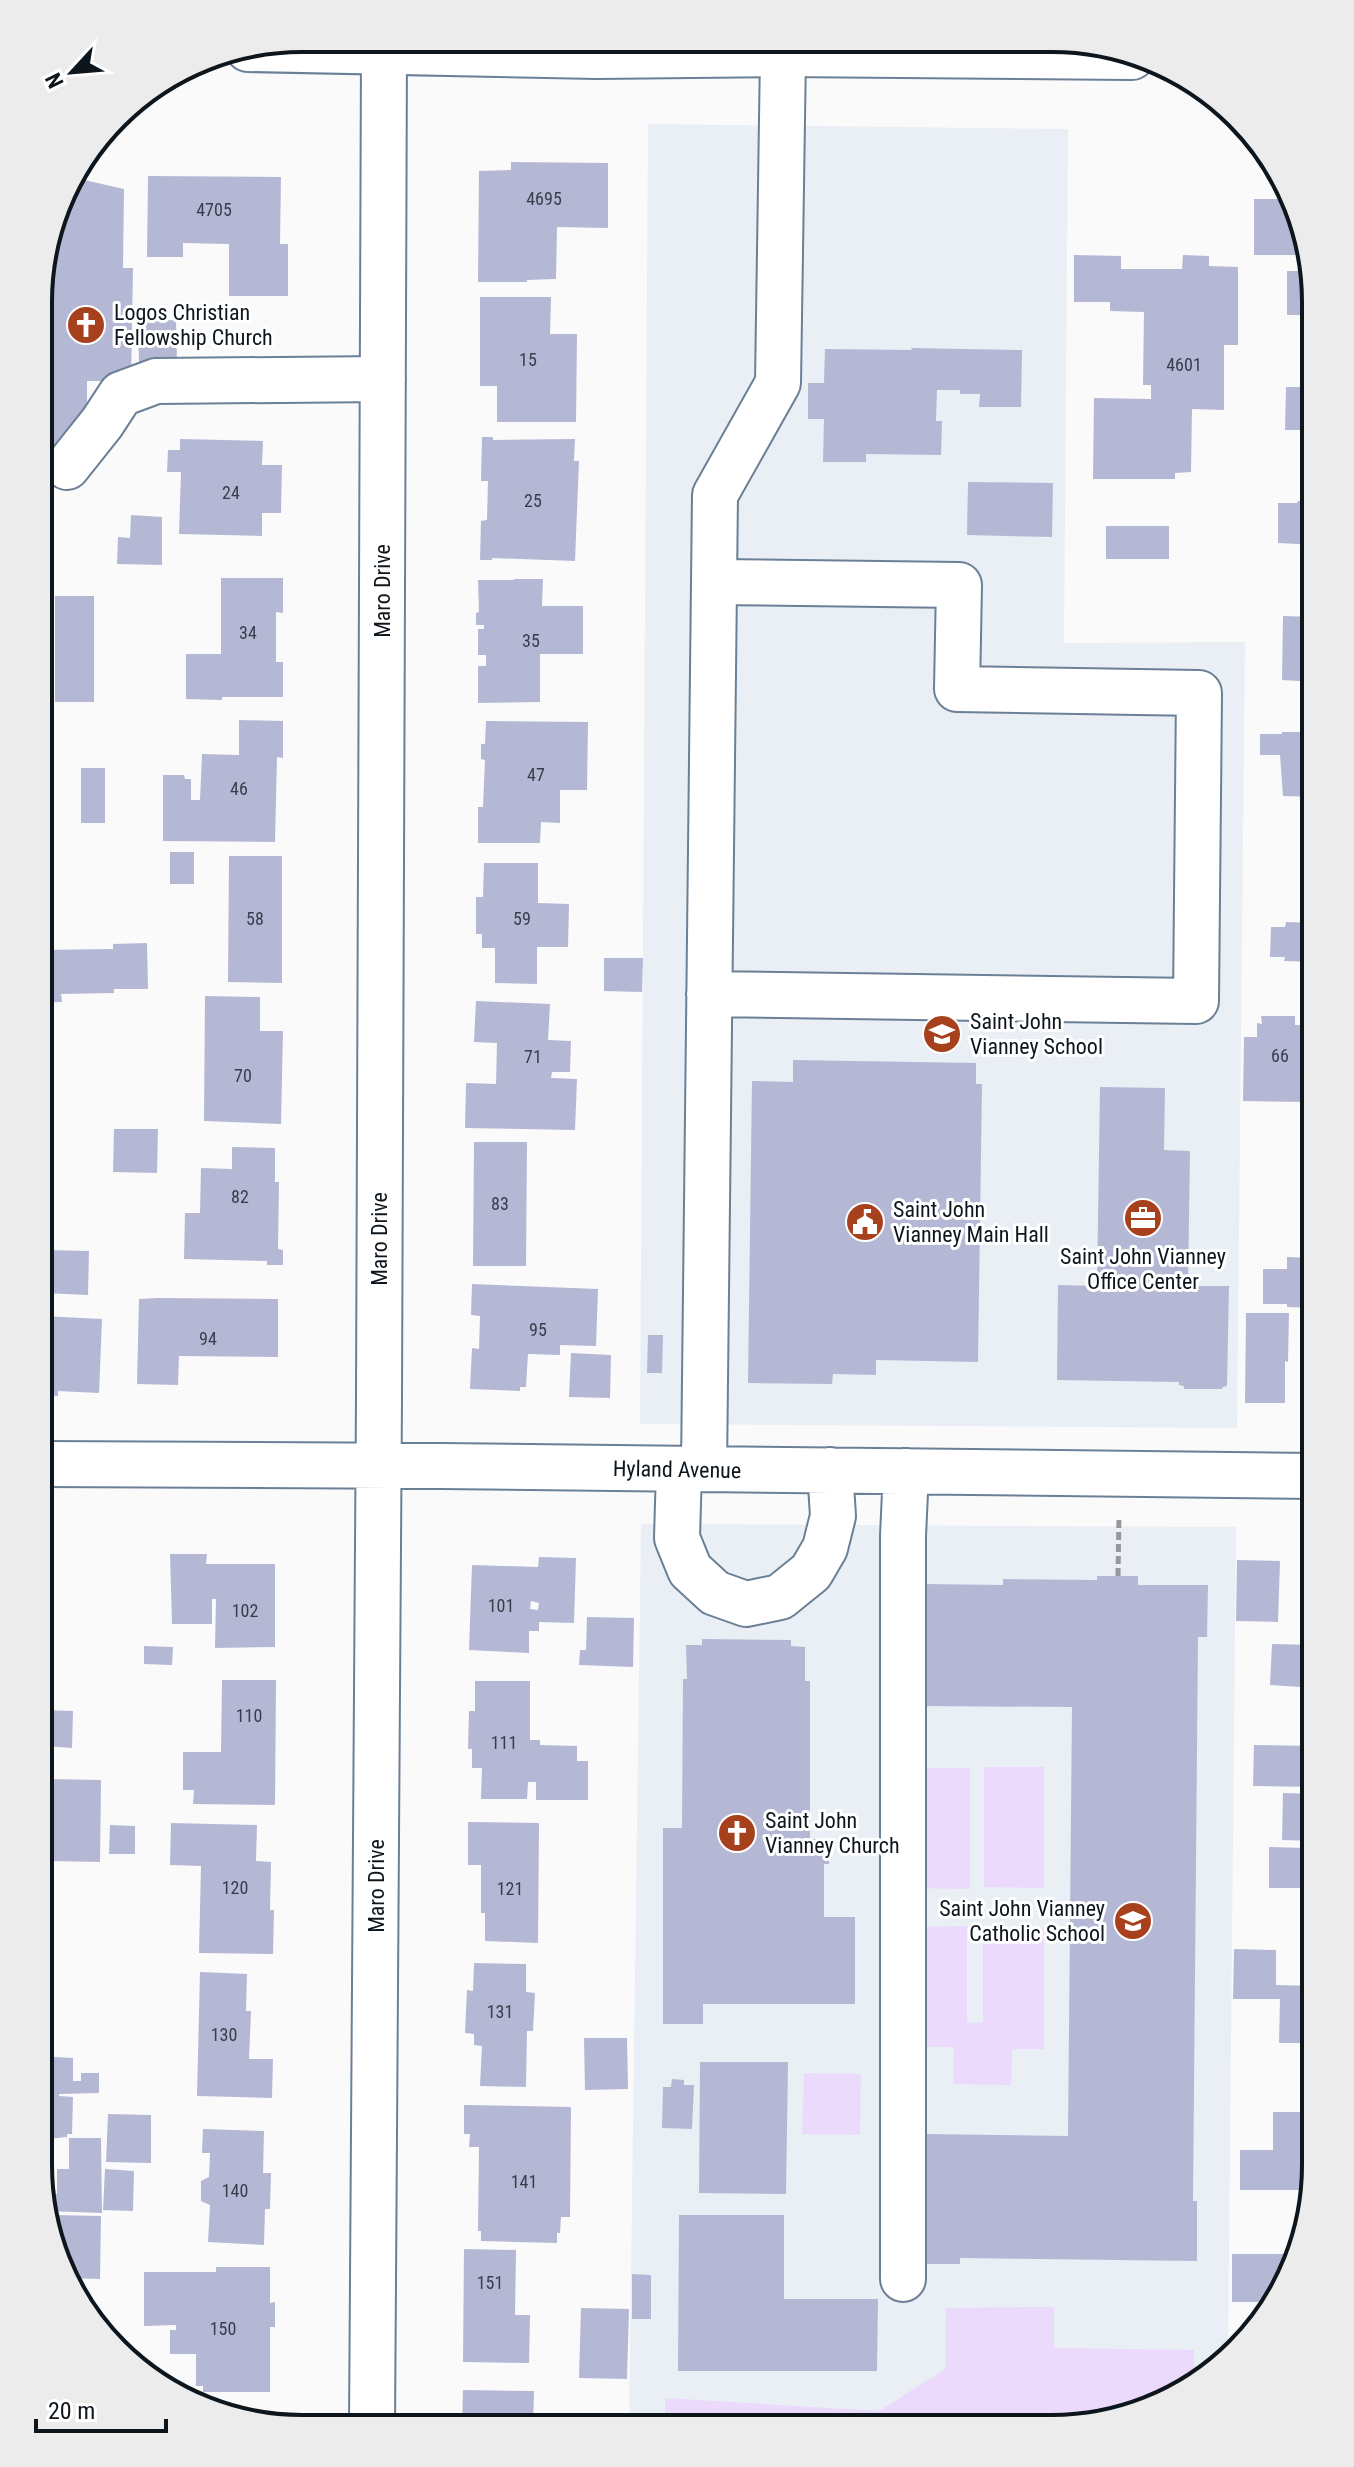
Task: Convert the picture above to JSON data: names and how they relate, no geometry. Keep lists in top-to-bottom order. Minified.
{"streets":{"street":["Maro Drive","Hyland Avenue"]},"crossings":[["Maro Drive","Hyland Avenue"]],"places":{"church":["Logos Christian Fellowship Church","Saint John Vianney Church"],"school or university":["Saint John Vianney School","Saint John Vianney Catholic School"],"office":["Saint John Vianney Office Center"],"public building":["Saint John Vianney Main Hall"]},"house_numbers":["4695","4705","15","4601","24","25","34","35","47","46","58","59","66","71","70","82","83","95","94","101","102","110","111","120","121","131","130","141","140","151","150"],"scale_bar":"20 m","north":"bottom left"}
